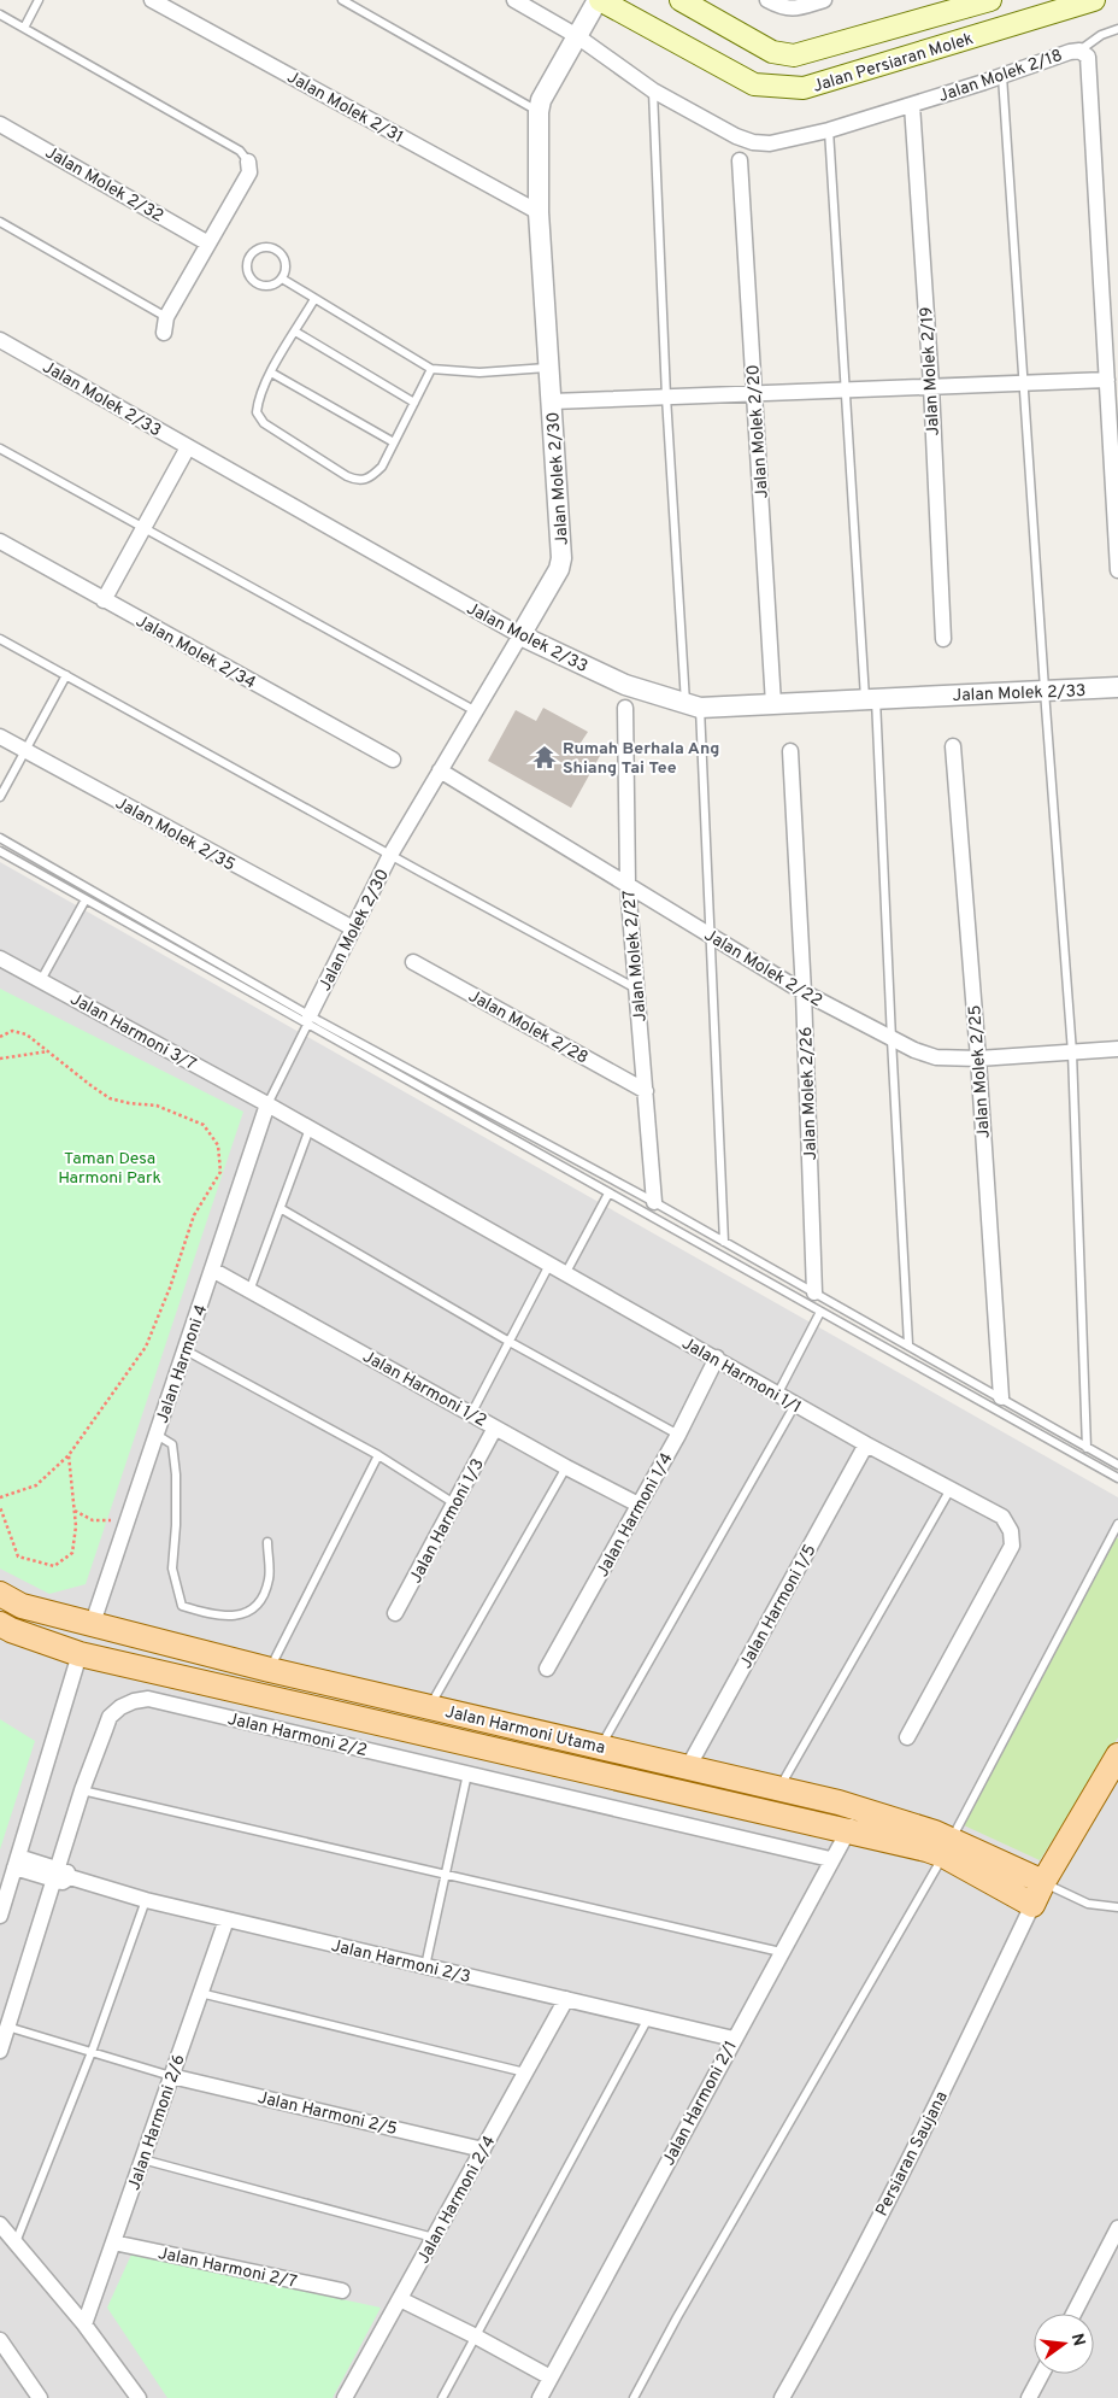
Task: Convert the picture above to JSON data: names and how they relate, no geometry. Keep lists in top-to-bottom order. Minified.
{"streets":{"main road":["Jalan Persiaran Molek","Jalan Harmoni Utama"],"street":["Jalan Molek 2/18","Jalan Molek 2/31","Jalan Molek 2/32","Jalan Molek 2/19","Jalan Molek 2/33","Jalan Molek 2/20","Jalan Molek 2/30","Jalan Molek 2/34","Jalan Molek 2/35","Jalan Molek 2/27","Jalan Molek 2/22","Jalan Molek 2/28","Jalan Harmoni 3/7","Jalan Molek 2/25","Jalan Molek 2/26","Jalan Harmoni 4","Jalan Harmoni 1/1","Jalan Harmoni 1/2","Jalan Harmoni 1/4","Jalan Harmoni 1/3","Jalan Harmoni 1/5","Jalan Harmoni 2/2","Jalan Harmoni 2/3","Jalan Harmoni 2/1","Jalan Harmoni 2/5","Jalan Harmoni 2/6","Persiaran Saujana","Jalan Harmoni 2/4","Jalan Harmoni 2/7"]},"crossings":[["Jalan Persiaran Molek","Jalan Molek 2/30"],["Jalan Molek 2/18","Jalan Molek 2/19"],["Jalan Molek 2/18","Jalan Molek 2/30"],["Jalan Molek 2/31","Jalan Molek 2/30"],["Jalan Molek 2/33","Jalan Molek 2/20"],["Jalan Molek 2/33","Jalan Molek 2/30"],["Jalan Molek 2/30","Jalan Molek 2/35"],["Jalan Molek 2/30","Jalan Molek 2/22"],["Jalan Molek 2/27","Jalan Molek 2/22"],["Jalan Molek 2/27","Jalan Molek 2/28"],["Jalan Molek 2/22","Jalan Molek 2/25"],["Jalan Molek 2/22","Jalan Molek 2/26"],["Jalan Harmoni 3/7","Jalan Harmoni 4"],["Jalan Harmoni 3/7","Jalan Harmoni 1/1"],["Jalan Harmoni 4","Jalan Harmoni 1/1"],["Jalan Harmoni 4","Jalan Harmoni 1/2"],["Jalan Harmoni 4","Jalan Harmoni Utama"],["Jalan Harmoni 1/1","Jalan Harmoni 1/4"],["Jalan Harmoni 1/1","Jalan Harmoni 1/5"],["Jalan Harmoni 1/2","Jalan Harmoni 1/4"],["Jalan Harmoni 1/2","Jalan Harmoni 1/3"],["Jalan Harmoni 1/5","Jalan Harmoni Utama"],["Jalan Harmoni Utama","Jalan Harmoni 2/1"],["Jalan Harmoni Utama","Persiaran Saujana"],["Jalan Harmoni 2/2","Jalan Harmoni 2/3"],["Jalan Harmoni 2/2","Jalan Harmoni 2/1"],["Jalan Harmoni 2/3","Jalan Harmoni 2/1"],["Jalan Harmoni 2/3","Jalan Harmoni 2/6"],["Jalan Harmoni 2/3","Jalan Harmoni 2/4"],["Jalan Harmoni 2/5","Jalan Harmoni 2/6"],["Jalan Harmoni 2/5","Jalan Harmoni 2/4"],["Jalan Harmoni 2/6","Jalan Harmoni 2/7"]],"parks":["Taman Desa Harmoni Park"],"places":{"temple":["Rumah Berhala Ang Shiang Tai Tee"]},"north":"right"}
